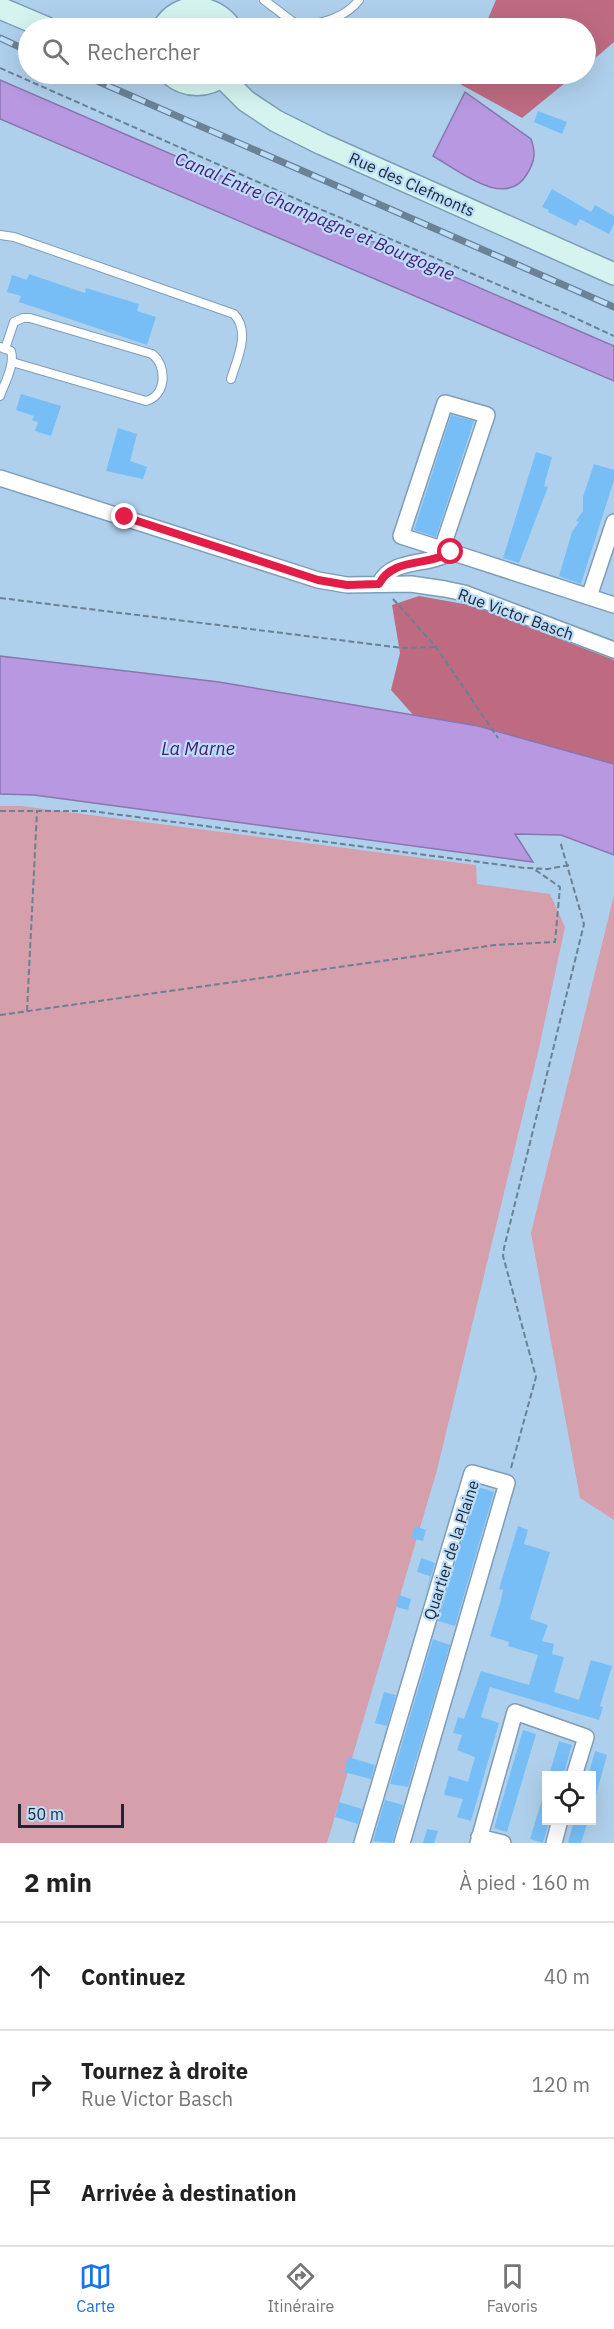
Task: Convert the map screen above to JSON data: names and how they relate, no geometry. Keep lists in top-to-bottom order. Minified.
{"streets":{"street":["Rue des Clefmonts","Rue Victor Basch","Quartier de la Plaine"]},"water":["Canal Entre Champagne et Bourgogne","La Marne"],"scale_bar":"50 m","page":{"search":"Rechercher","scale":"50 m","heading":["2 min","À pied · 160 m"],"list":[["Continuez","40 m"],["Tournez à droite","Rue Victor Basch","120 m"],"Arrivée à destination"],"nav":["Carte","Itinéraire","Favoris"]}}
